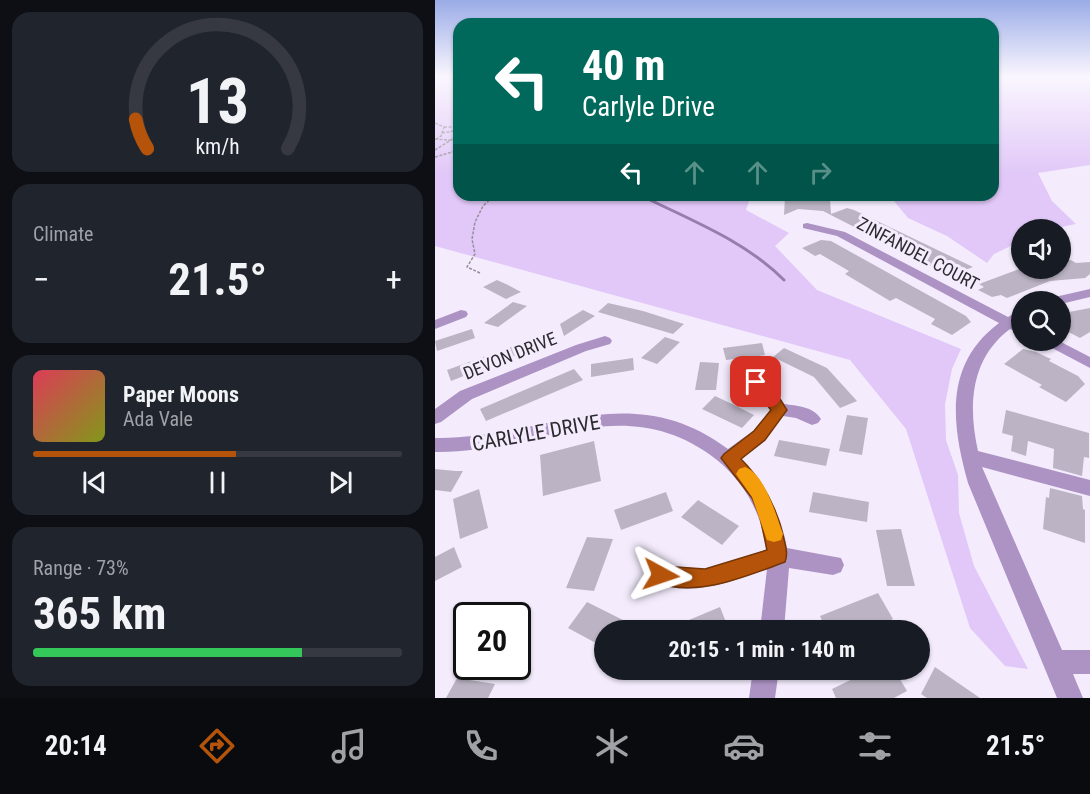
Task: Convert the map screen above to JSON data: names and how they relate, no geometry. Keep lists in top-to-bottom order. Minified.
{"streets":{"street":["ZINFANDEL COURT","DEVON DRIVE","CARLYLE DRIVE"]},"page":{"turn":["40 m","Carlyle Drive"],"tile":["Climate",["Range · 73%","365 km"]],"heat":["−","21.5°","+"],"song":["Paper Moons","Ada Vale"],"limit":"20","trip":"20:15 · 1 min · 140 m","tabs":["20:14","21.5°"],"gauge":["13","km/h"]}}
